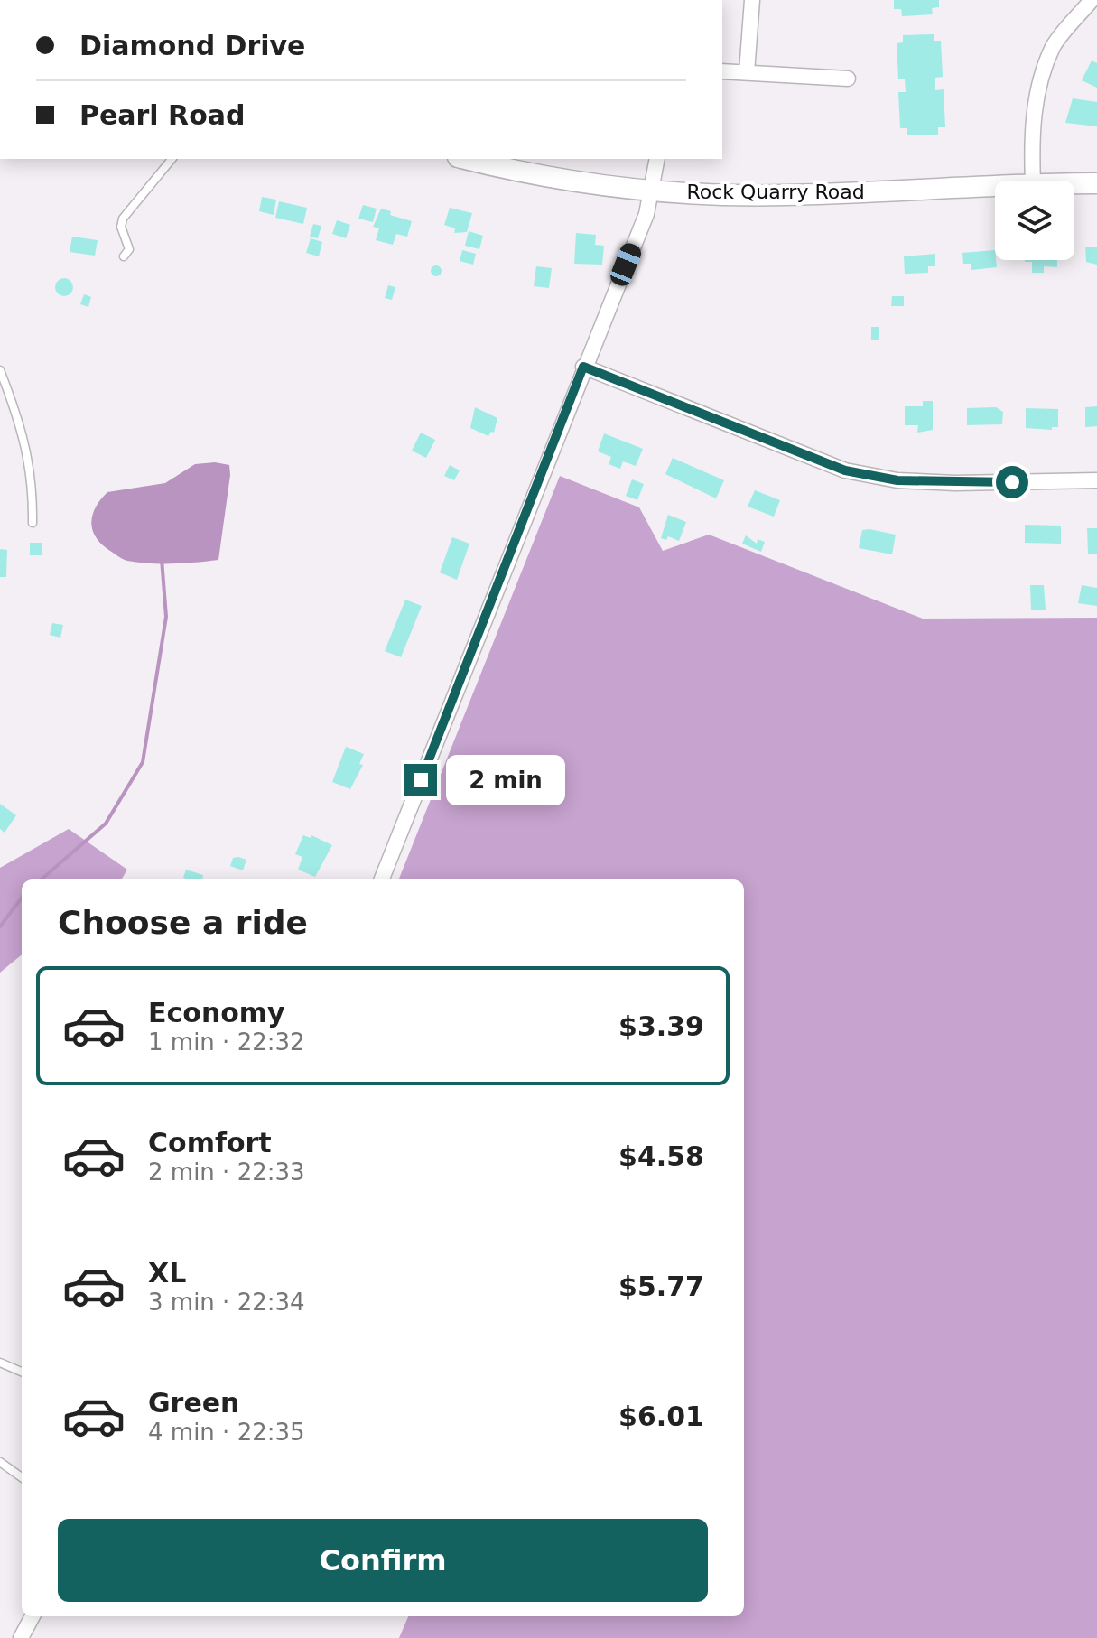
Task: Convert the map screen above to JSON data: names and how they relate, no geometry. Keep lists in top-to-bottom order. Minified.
{"streets":{"main road":["Rock Quarry Road"]},"page":{"banner":["Diamond Drive","Pearl Road"],"bubble":"2 min","heading":"Choose a ride","list":[{"name":"Economy","note":"1 min · 22:32","value":"$3.39"},{"name":"Comfort","note":"2 min · 22:33","value":"$4.58"},{"name":"XL","note":"3 min · 22:34","value":"$5.77"},{"name":"Green","note":"4 min · 22:35","value":"$6.01"}],"buttons":"Confirm"}}
